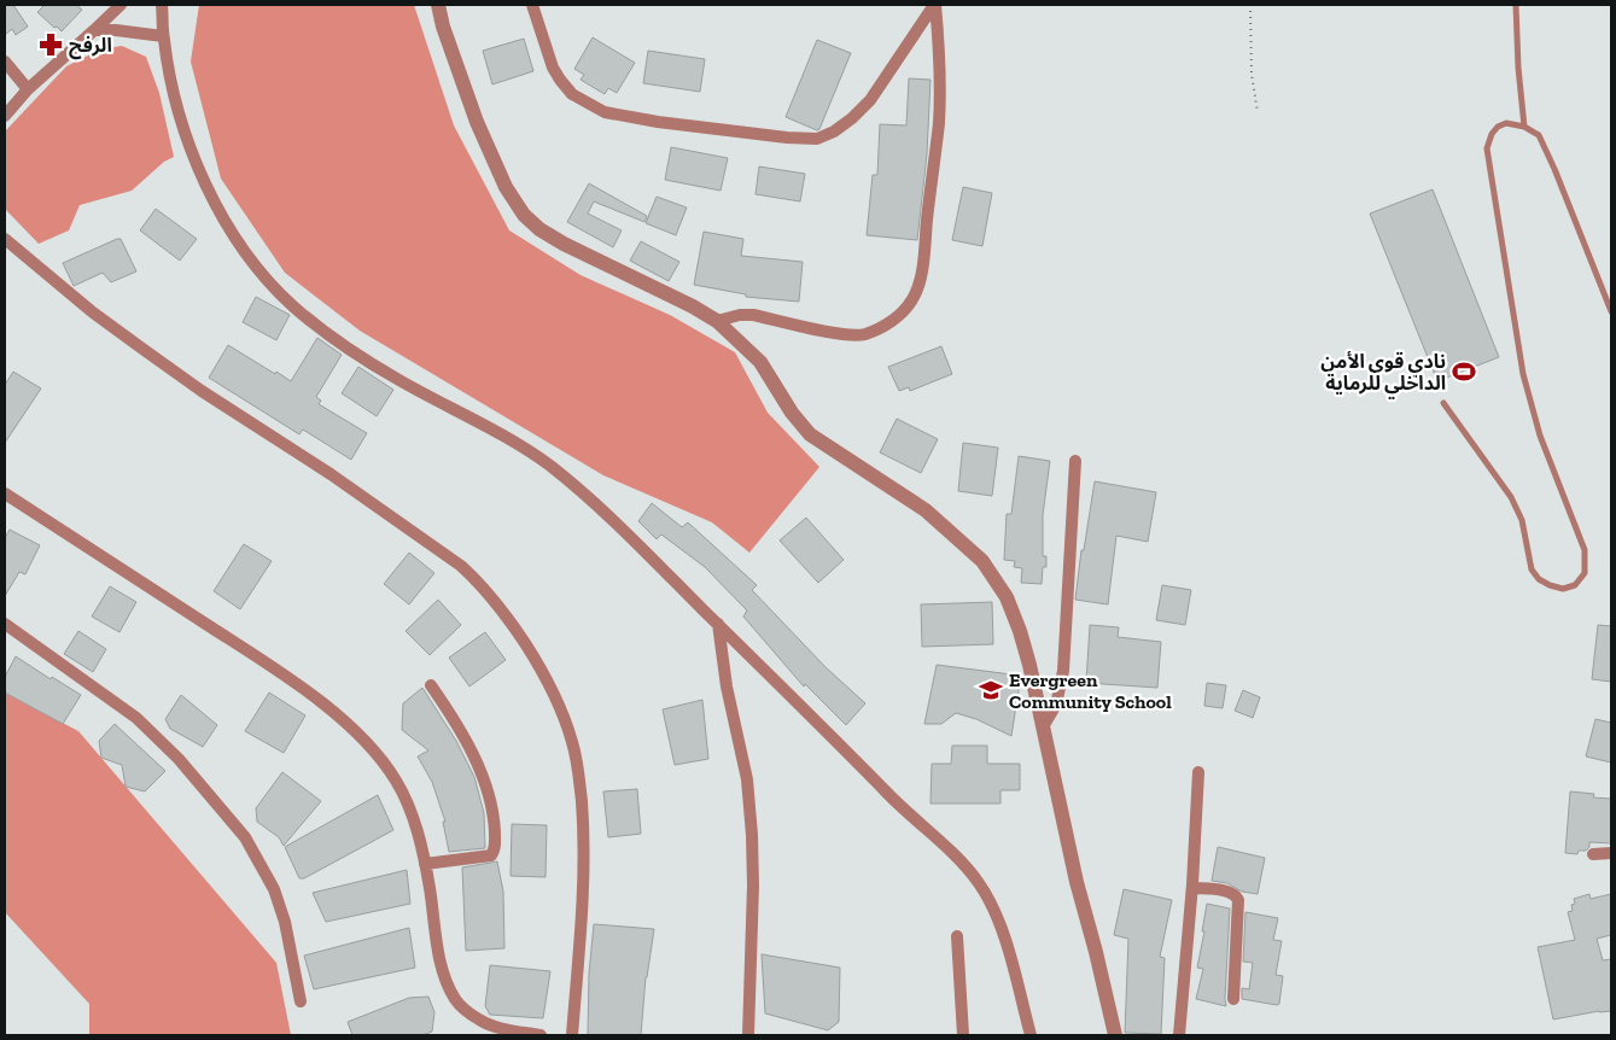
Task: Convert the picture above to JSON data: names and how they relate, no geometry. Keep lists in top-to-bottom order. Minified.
{"places":{"pharmacy":["الرفح"],"sports":["نادي قوى الأمن الداخلي للرماية"],"school or university":["Evergreen Community School"]}}
